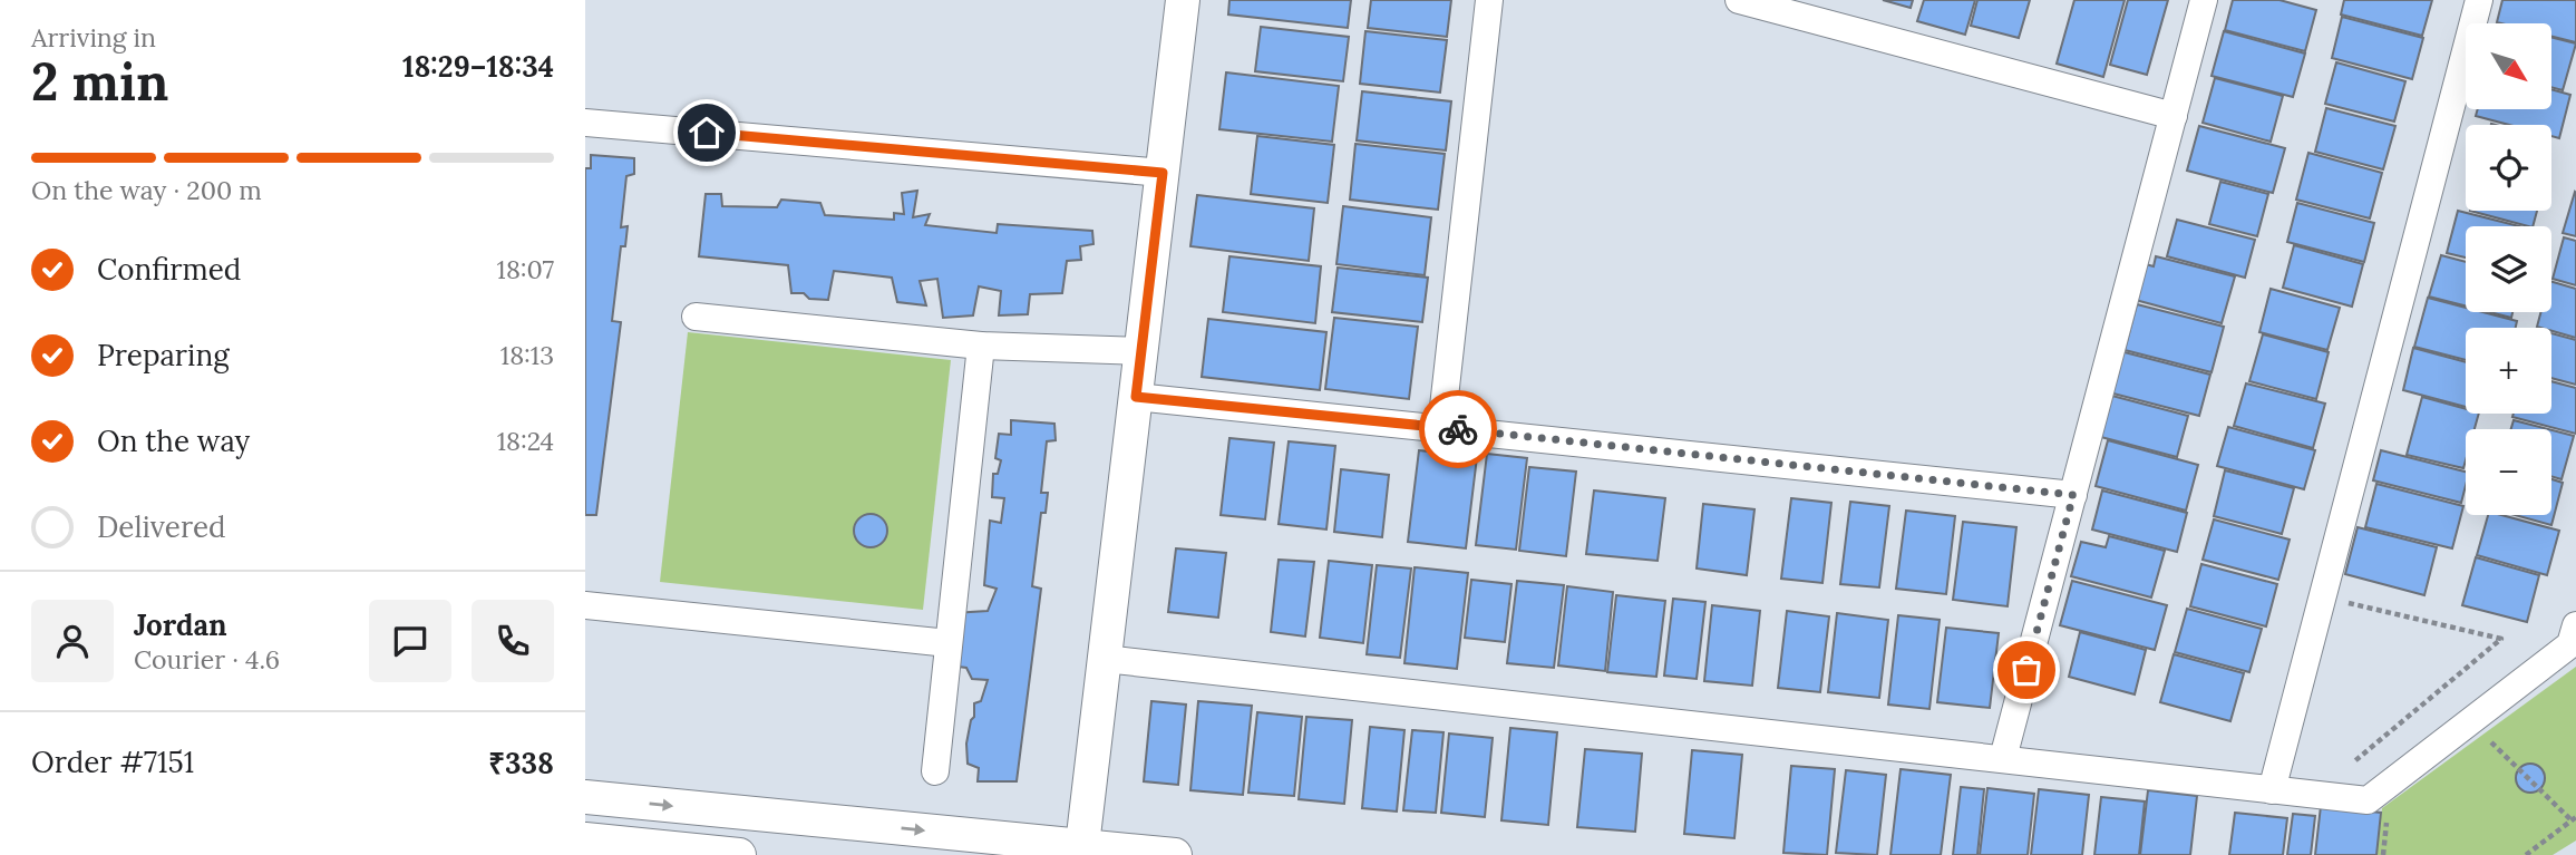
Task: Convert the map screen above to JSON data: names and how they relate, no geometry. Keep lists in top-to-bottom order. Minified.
{"north":"bottom right","page":{"heading":["2 min","Arriving in","18:29–18:34"],"panel":["Jordan","Courier · 4.6","Order #7151","₹338"],"map_buttons":["+","−"],"bar":"On the way · 200 m","list":[["Confirmed","18:07"],["Preparing","18:13"],["On the way","18:24"],"Delivered"]}}
